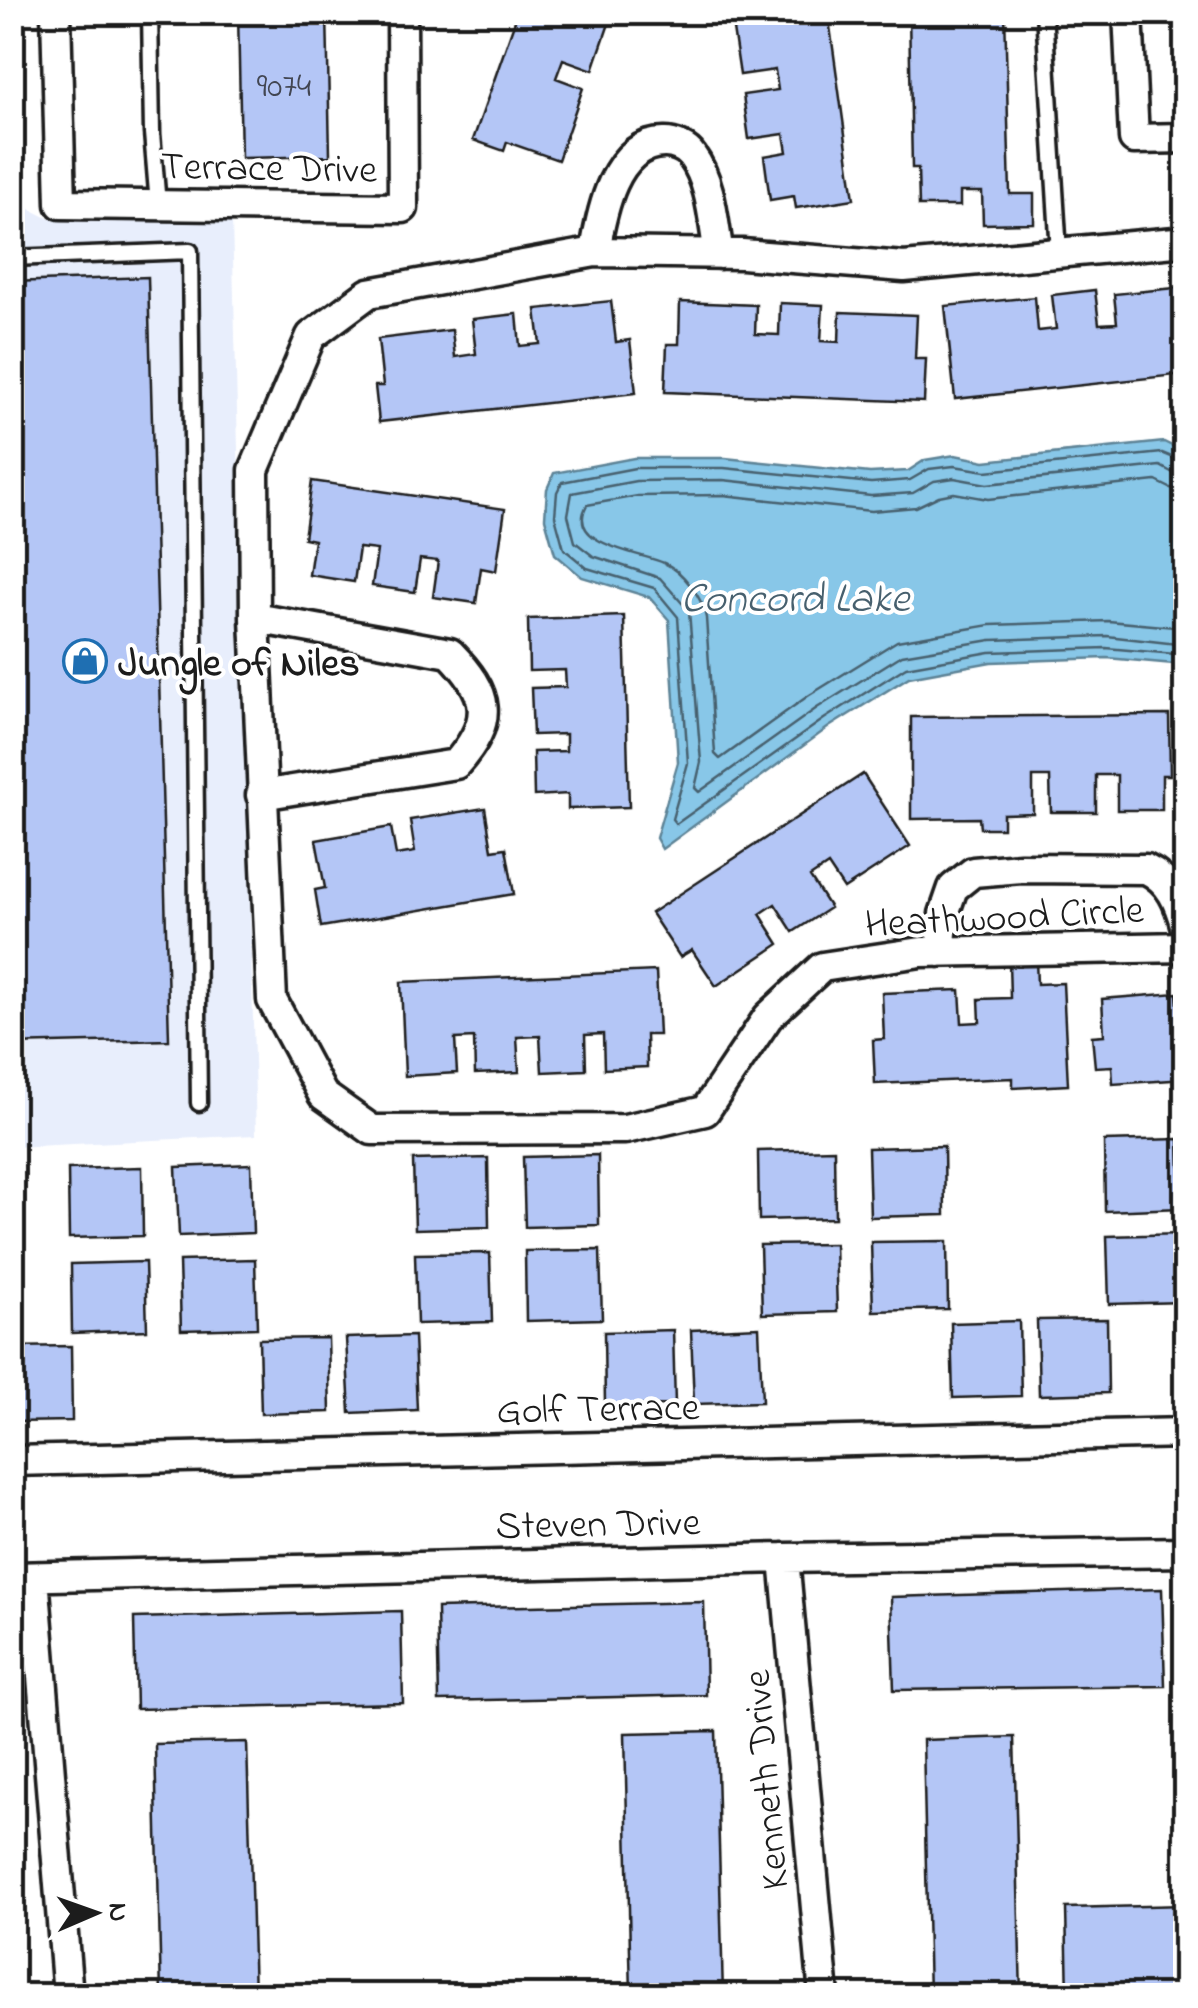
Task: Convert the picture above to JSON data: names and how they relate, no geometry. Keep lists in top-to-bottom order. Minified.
{"streets":{"street":["Terrace Drive","Heathwood Circle","Golf Terrace","Steven Drive","Kenneth Drive"]},"crossings":[["Steven Drive","Kenneth Drive"]],"water":["Concord Lake"],"places":{"shop":["Jungle of Niles"]},"house_numbers":["9074"],"north":"right"}
